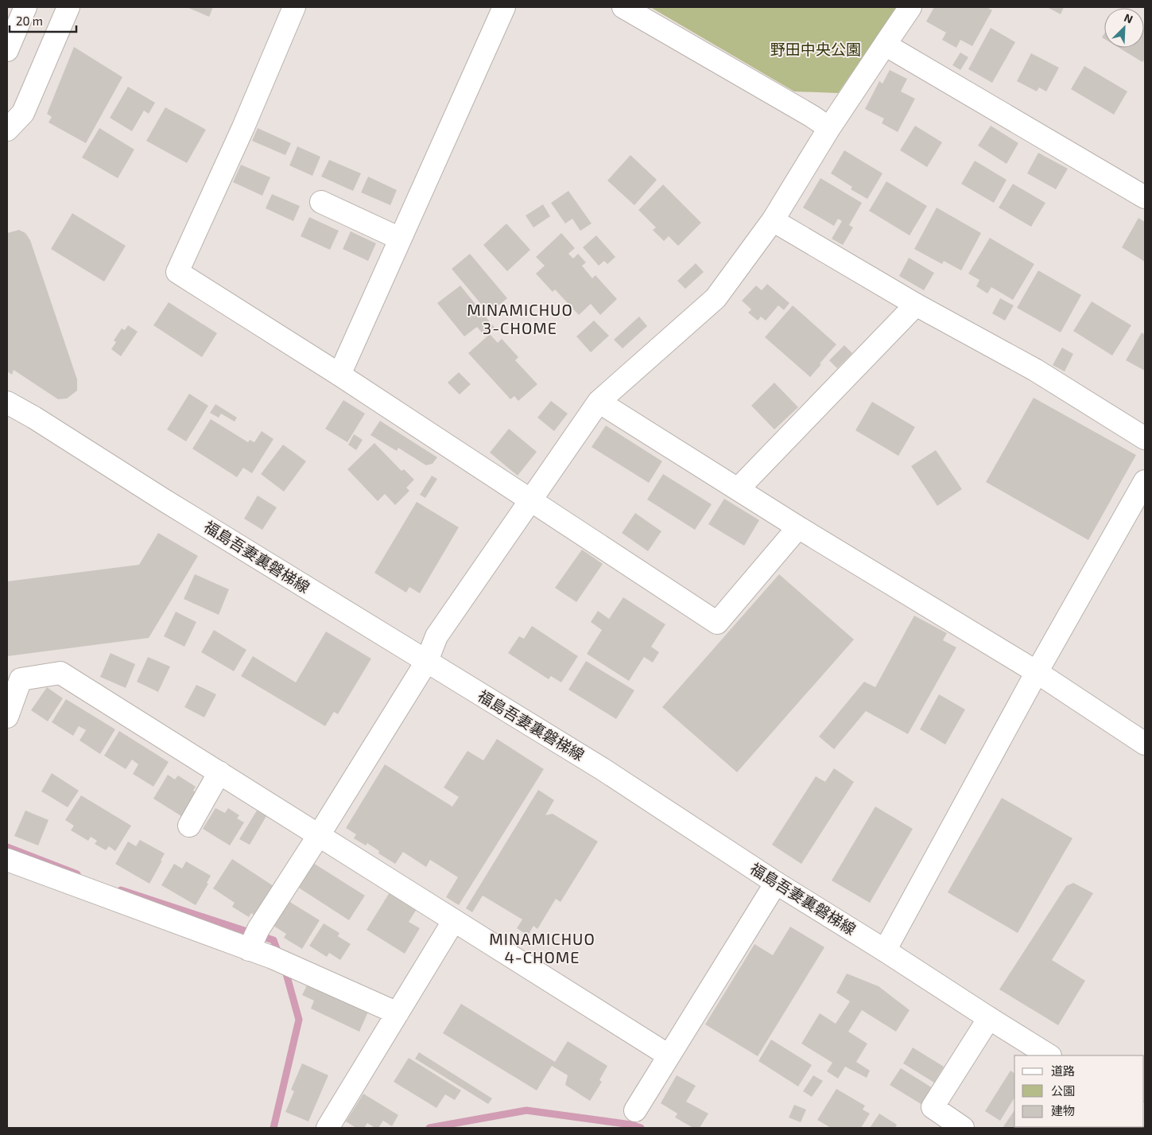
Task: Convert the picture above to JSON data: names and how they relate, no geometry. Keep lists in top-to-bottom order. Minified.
{"streets":{"main road":["福島吾妻裏磐梯線"]},"districts":["MINAMICHUO 3-CHOME","MINAMICHUO 4-CHOME"],"parks":["野田中央公園"],"legend":["道路","公園","建物"],"scale_bar":"20 m","north":"top right"}
